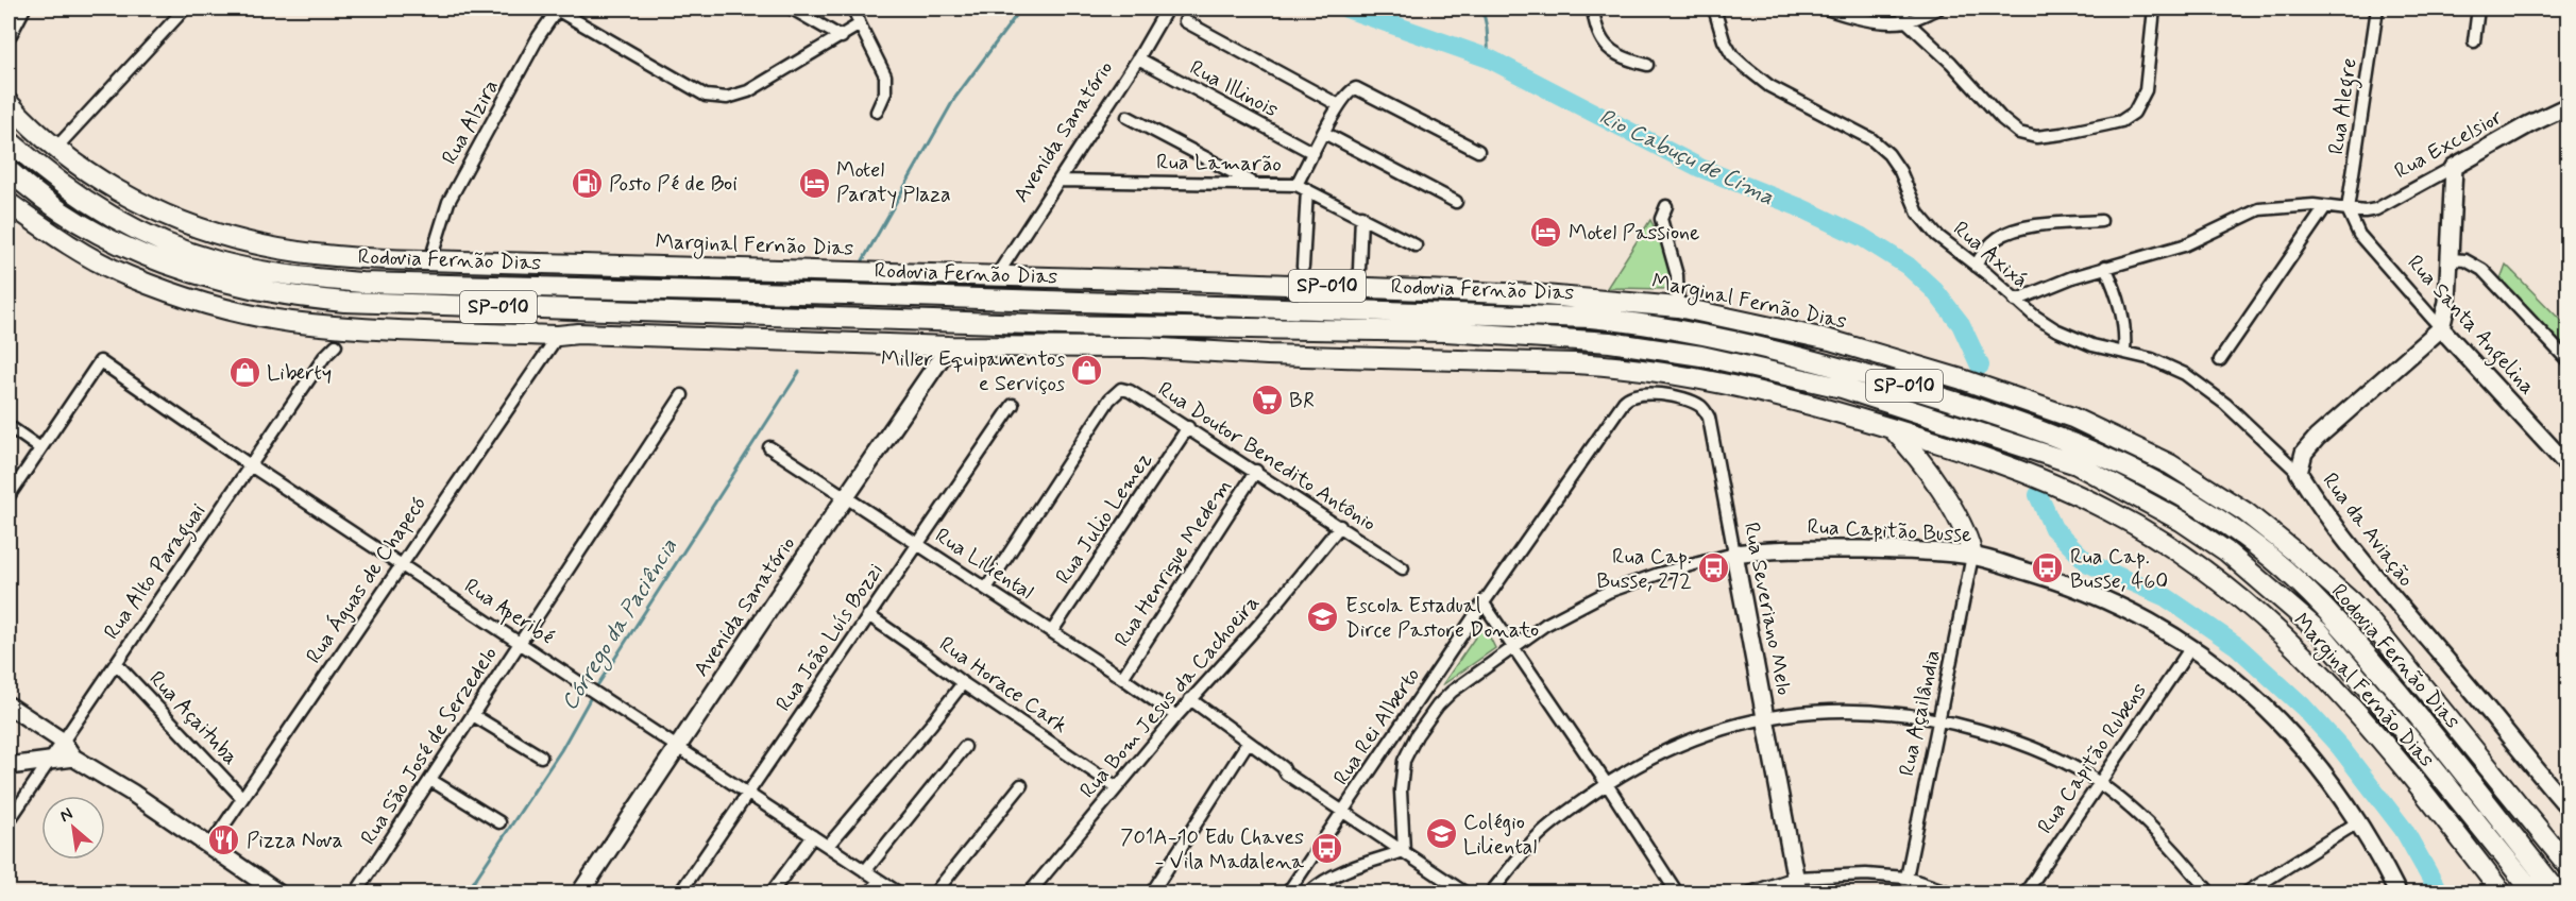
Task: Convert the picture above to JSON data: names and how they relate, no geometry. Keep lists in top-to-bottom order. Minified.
{"streets":{"highway":["Marginal Fernão Dias","Rodovia Fernão Dias","SP-010"],"street":["Rua Illinois","Rua Alegre","Rua Alzira","Avenida Sanatório","Rua Excelsior","Rua Lamarão","Rua Axixá","Rua Santa Angelina","Rua Doutor Benedito Antônio","Rua Julio Lemez","Rua da Aviação","Rua Capitão Busse","Rua Henrique Medem","Rua Liliental","Rua Alto Paraguai","Rua Águas de Chapecó","Rua Severiano Melo","Rua Aperibé","Rua João Luís Bozzi","Rua Horace Cark","Rua Bom Jesus da Cachoeira","Rua Açailândia","Rua Açaituba","Rua Rei Alberto","Rua São José de Serzedelo","Rua Capitão Rubens"]},"crossings":[["Rua Illinois","Avenida Sanatório"],["Rua Illinois","Rua Lamarão"],["Rua Alegre","Rua Excelsior"],["Rua Alegre","Rua Santa Angelina"],["Rua Alzira","Marginal Fernão Dias"],["Avenida Sanatório","Rua Lamarão"],["Avenida Sanatório","Marginal Fernão Dias"],["Avenida Sanatório","Rua Liliental"],["Avenida Sanatório","Rua Aperibé"],["Rua Excelsior","Rua Axixá"],["Rua Excelsior","Rua Santa Angelina"],["Marginal Fernão Dias","Rua Águas de Chapecó"],["Rua Axixá","Rua da Aviação"],["Rua Santa Angelina","Rua da Aviação"],["Rua Doutor Benedito Antônio","Rua Julio Lemez"],["Rua Doutor Benedito Antônio","Rua Henrique Medem"],["Rua Doutor Benedito Antônio","Rua Liliental"],["Rua Doutor Benedito Antônio","Rua Bom Jesus da Cachoeira"],["Rua Julio Lemez","Rua Liliental"],["Rua Capitão Busse","Rua Severiano Melo"],["Rua Capitão Busse","Rua Açailândia"],["Rua Capitão Busse","Rua Capitão Rubens"],["Rua Henrique Medem","Rua Liliental"],["Rua Liliental","Rua João Luís Bozzi"],["Rua Liliental","Rua Bom Jesus da Cachoeira"],["Rua Alto Paraguai","Rua Aperibé"],["Rua Alto Paraguai","Rua Açaituba"],["Rua Águas de Chapecó","Rua Aperibé"],["Rua Águas de Chapecó","Rua Açaituba"],["Rua Severiano Melo","Rua Rei Alberto"],["Rua Aperibé","Rua João Luís Bozzi"],["Rua Aperibé","Rua São José de Serzedelo"],["Rua João Luís Bozzi","Rua Horace Cark"],["Rua Horace Cark","Rua Bom Jesus da Cachoeira"]],"water":["Rio Cabuçu de Cima","Córrego da Paciência"],"places":{"hotel":["Motel Paraty Plaza","Motel Passione"],"fuel station":["Posto Pé de Boi"],"shop":["Miller Equipamentos e Serviços","Liberty"],"supermarket":["BR"],"bus stop":["Rua Cap. Busse, 272","Rua Cap. Busse, 460","701A-10 Edu Chaves - Vila Madalena"],"school or university":["Escola Estadual Dirce Pastore Donato","Colégio Liliental"],"restaurant":["Pizza Nova"]},"north":"top left"}
